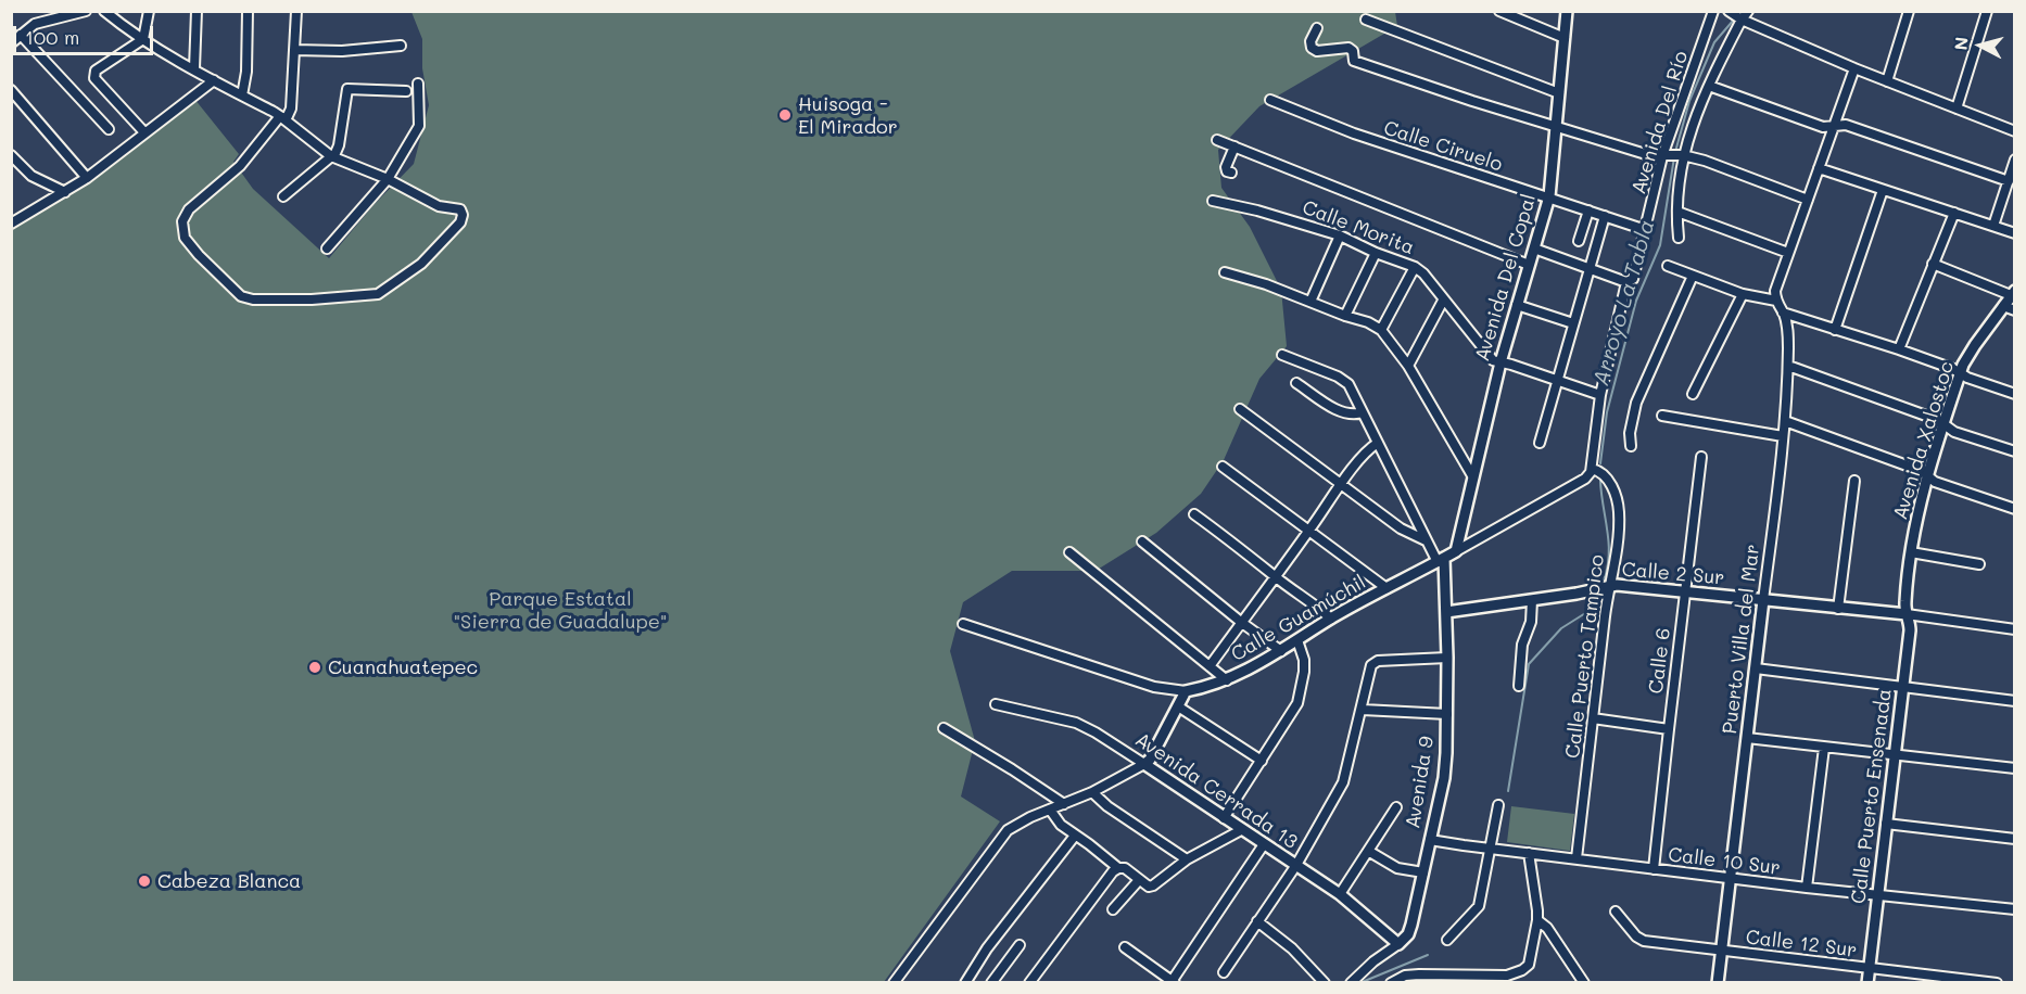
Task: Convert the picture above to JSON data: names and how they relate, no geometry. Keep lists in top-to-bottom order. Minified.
{"streets":{"street":["Avenida Del Río","Calle Ciruelo","Calle Morita","Avenida Del Copal","Avenida Xalostoc","Calle 2 Sur","Calle Guamúchil","Puerto Villa del Mar","Calle Puerto Tampico","Calle 6","Avenida 9","Avenida Cerrada 13","Calle Puerto Ensenada","Calle 10 Sur","Calle 12 Sur"]},"crossings":[["Avenida Del Río","Calle Ciruelo"],["Avenida Del Río","Calle Morita"],["Avenida Del Río","Calle Guamúchil"],["Avenida Del Río","Calle Puerto Tampico"],["Calle Ciruelo","Avenida Del Copal"],["Calle Morita","Avenida Del Copal"],["Avenida Del Copal","Calle Guamúchil"],["Avenida Xalostoc","Calle 2 Sur"],["Avenida Xalostoc","Calle Puerto Ensenada"],["Calle 2 Sur","Puerto Villa del Mar"],["Calle 2 Sur","Calle Puerto Tampico"],["Calle 2 Sur","Calle 6"],["Calle 2 Sur","Avenida 9"],["Calle 2 Sur","Calle Puerto Ensenada"],["Calle Guamúchil","Calle Puerto Tampico"],["Calle Guamúchil","Avenida 9"],["Puerto Villa del Mar","Calle 10 Sur"],["Puerto Villa del Mar","Calle 12 Sur"],["Calle Puerto Tampico","Calle 10 Sur"],["Calle 6","Calle 10 Sur"],["Avenida 9","Avenida Cerrada 13"],["Avenida 9","Calle 10 Sur"],["Calle Puerto Ensenada","Calle 10 Sur"],["Calle Puerto Ensenada","Calle 12 Sur"]],"water":["Arroyo La Tabla"],"parks":["Parque Estatal \"Sierra de Guadalupe\""],"places":["Huisoga - El Mirador","Cuanahuatepec","Cabeza Blanca"],"scale_bar":"100 m","north":"left"}
